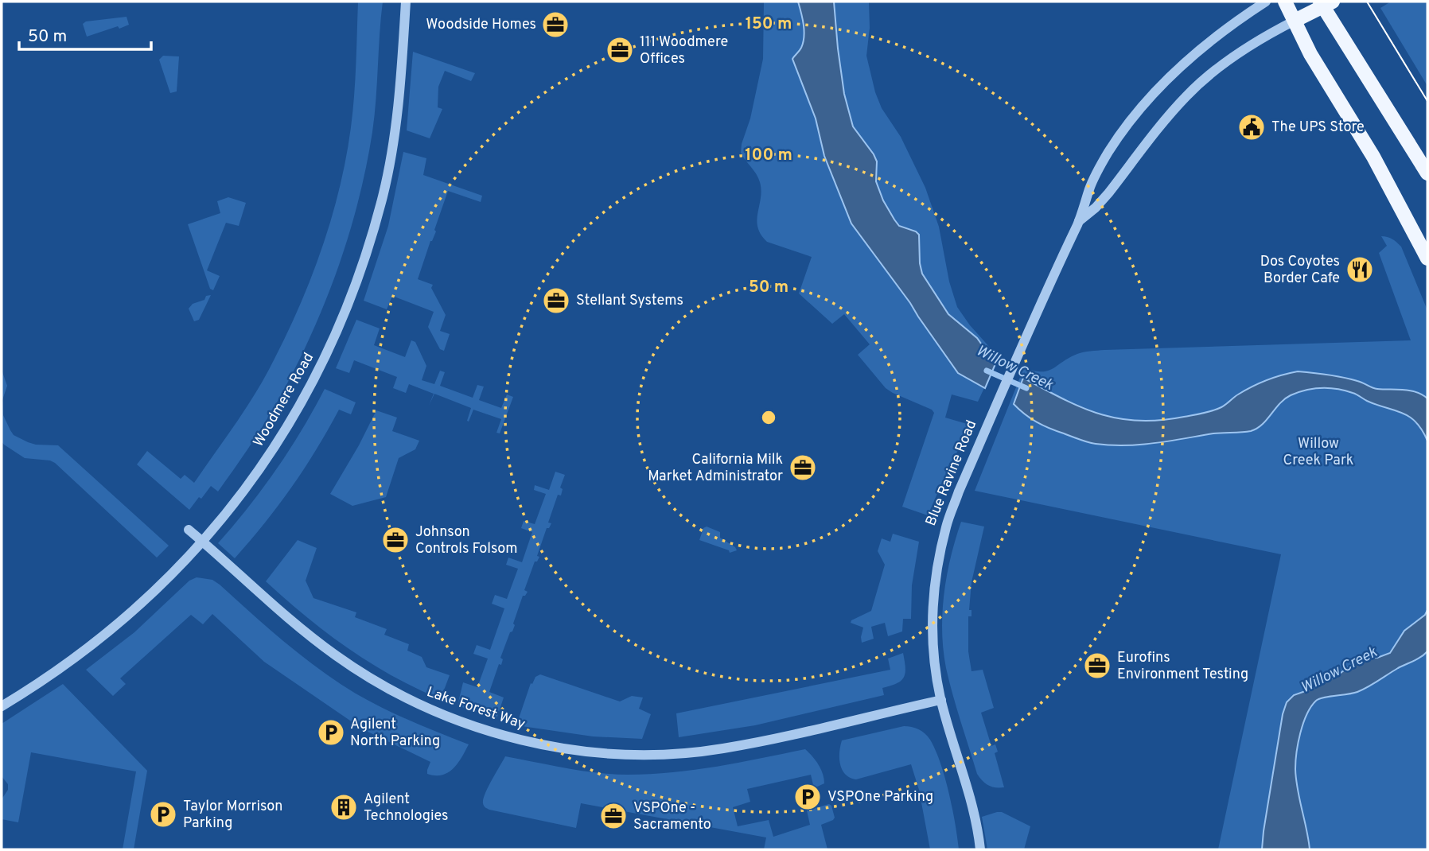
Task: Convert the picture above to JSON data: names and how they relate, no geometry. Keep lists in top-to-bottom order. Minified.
{"streets":{"main road":["Blue Ravine Road"],"street":["Woodmere Road","Lake Forest Way"]},"crossings":[["Woodmere Road","Lake Forest Way"],["Blue Ravine Road","Lake Forest Way"]],"water":["Willow Creek"],"parks":["Willow Creek Park"],"places":{"office":["Woodside Homes","111 Woodmere Offices","Stellant Systems","California Milk Market Administrator","Johnson Controls Folsom","Eurofins Environment Testing","VSPOne - Sacramento"],"public building":["The UPS Store"],"restaurant":["Dos Coyotes Border Cafe"],"parking":["Agilent North Parking","VSPOne Parking","Taylor Morrison Parking"],"building":["Agilent Technologies"]},"scale_bar":"50 m","rings":["150 m","100 m","50 m"]}
